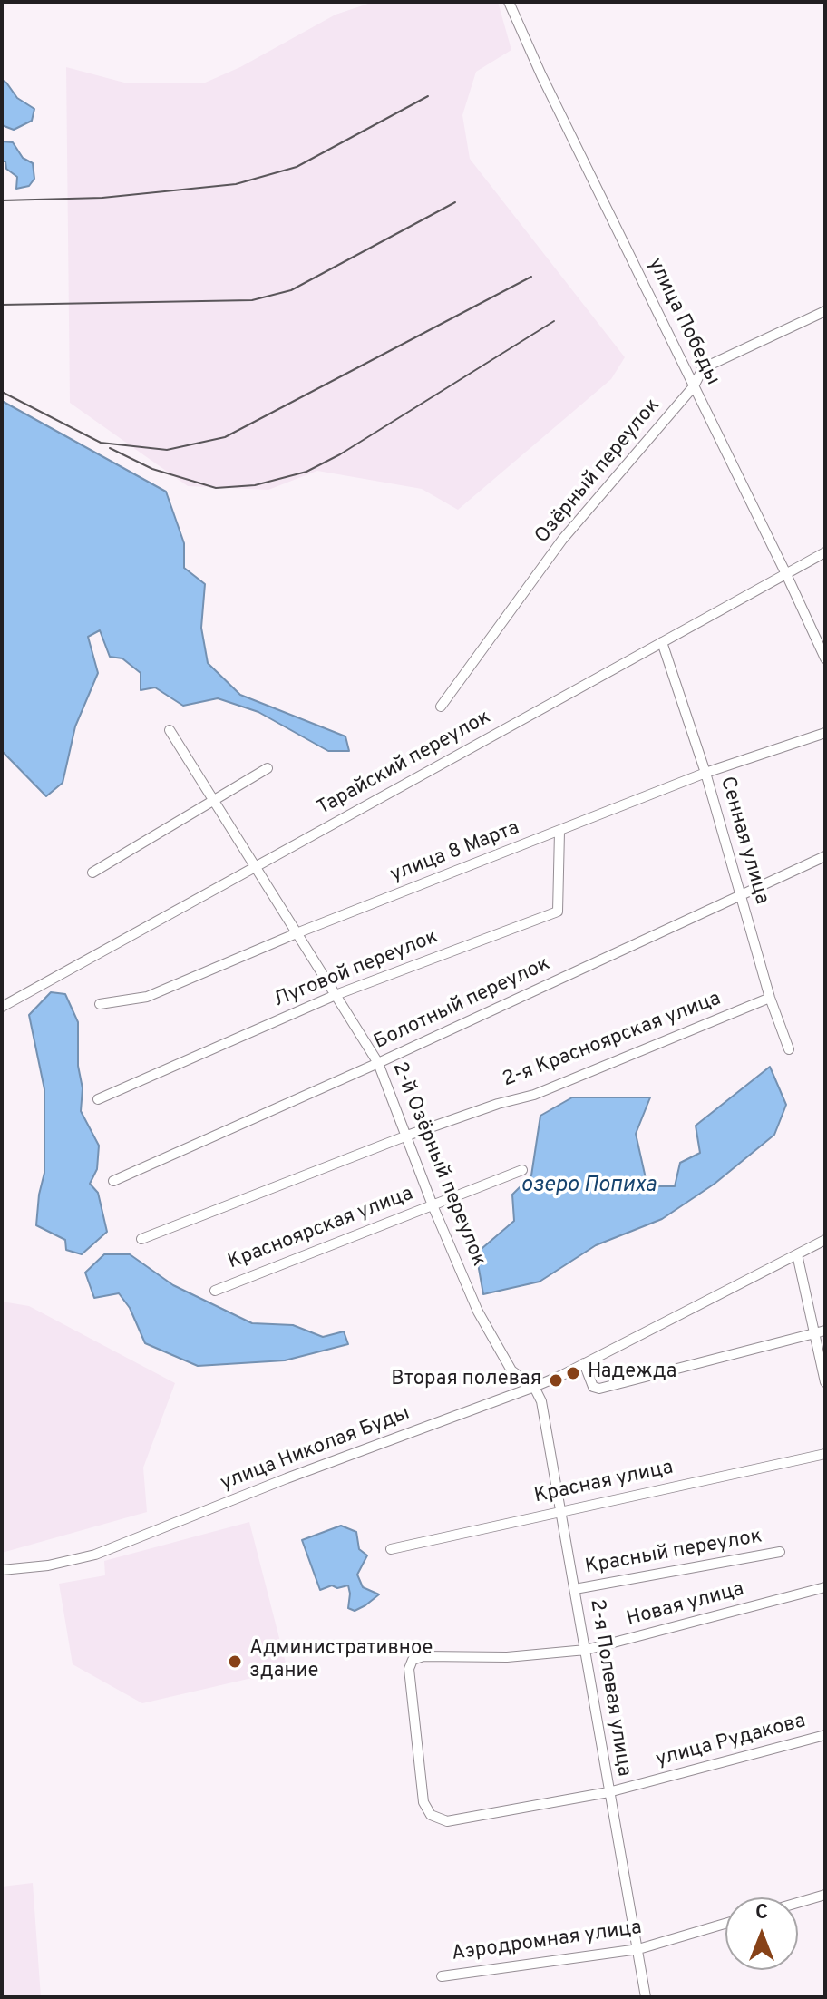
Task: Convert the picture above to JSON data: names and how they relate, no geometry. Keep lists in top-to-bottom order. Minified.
{"streets":{"street":["улица Победы","Озёрный переулок","Тарайский переулок","Сенная улица","улица 8 Марта","Луговой переулок","Болотный переулок","2-я Красноярская улица","2-й Озёрный переулок","Красноярская улица","улица Николая Буды","Красная улица","Красный переулок","Новая улица","2-я Полевая улица","улица Рудакова","Аэродромная улица"]},"crossings":[["улица Победы","Озёрный переулок"],["улица Победы","Тарайский переулок"],["Тарайский переулок","Сенная улица"],["Тарайский переулок","2-й Озёрный переулок"],["Сенная улица","улица 8 Марта"],["Сенная улица","Болотный переулок"],["Сенная улица","2-я Красноярская улица"],["улица 8 Марта","Луговой переулок"],["улица 8 Марта","2-й Озёрный переулок"],["Луговой переулок","2-й Озёрный переулок"],["Болотный переулок","2-й Озёрный переулок"],["2-я Красноярская улица","2-й Озёрный переулок"],["2-й Озёрный переулок","Красноярская улица"],["2-й Озёрный переулок","улица Николая Буды"],["2-й Озёрный переулок","2-я Полевая улица"],["улица Николая Буды","2-я Полевая улица"],["Красная улица","2-я Полевая улица"],["Красный переулок","2-я Полевая улица"],["Новая улица","2-я Полевая улица"],["Новая улица","улица Рудакова"],["2-я Полевая улица","улица Рудакова"],["2-я Полевая улица","Аэродромная улица"]],"water":["озеро Попиха"],"places":["Надежда","Вторая полевая","Административное здание"],"north":"top"}
